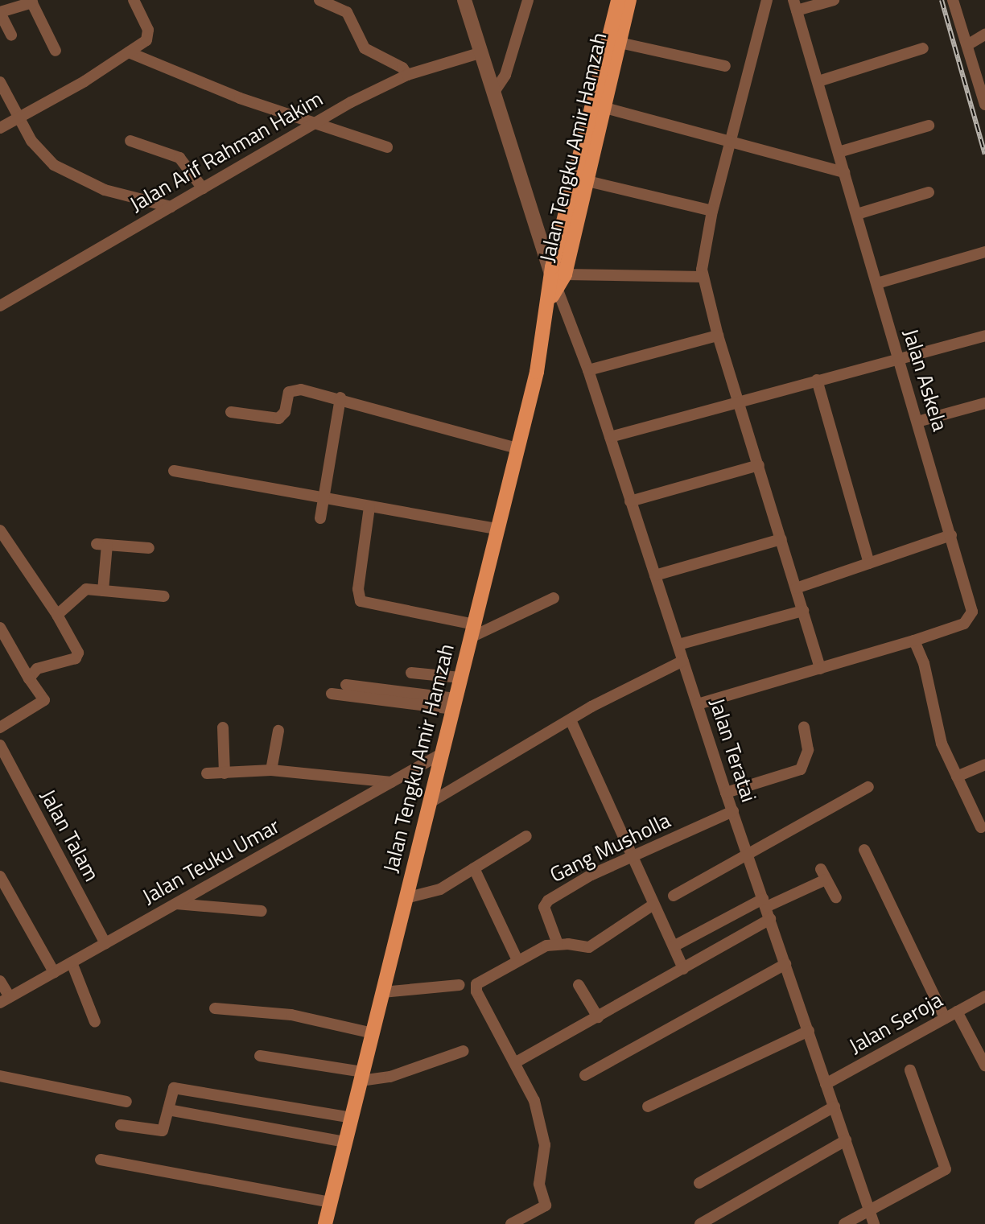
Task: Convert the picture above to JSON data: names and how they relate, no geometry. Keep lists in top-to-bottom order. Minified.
{"streets":{"main road":["Jalan Tengku Amir Hamzah"],"street":["Jalan Arif Rahman Hakim","Jalan Askela","Jalan Teratai","Jalan Talam","Gang Musholla","Jalan Teuku Umar","Jalan Seroja"]},"crossings":[["Jalan Tengku Amir Hamzah","Jalan Teratai"],["Jalan Tengku Amir Hamzah","Jalan Teuku Umar"],["Jalan Askela","Jalan Teratai"],["Jalan Teratai","Gang Musholla"],["Jalan Teratai","Jalan Seroja"],["Jalan Talam","Jalan Teuku Umar"]]}
